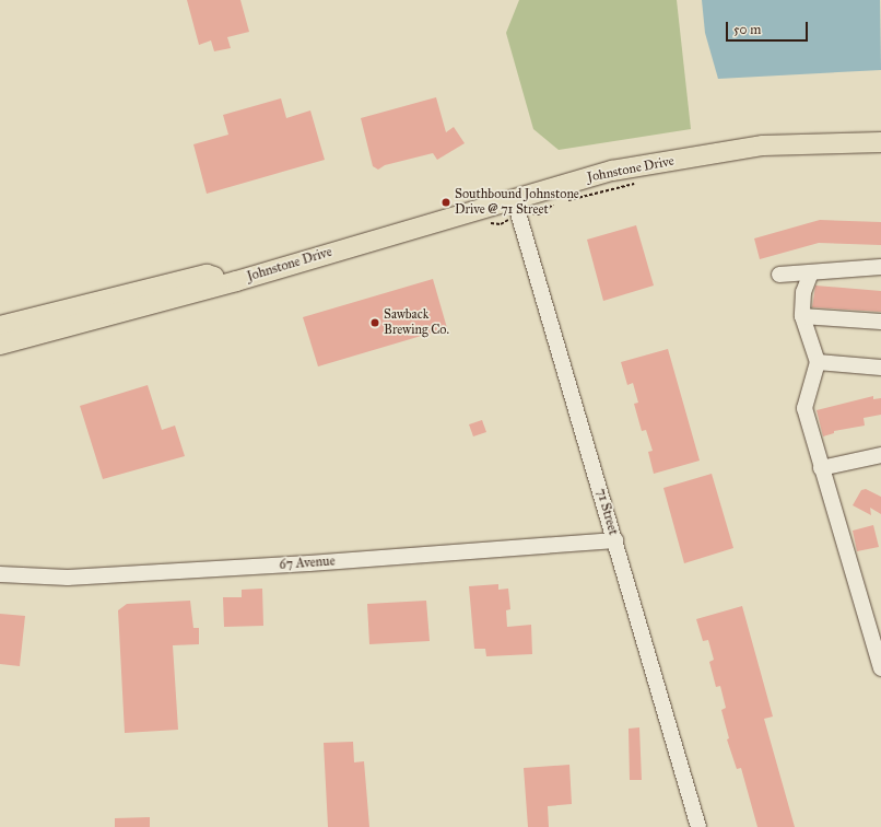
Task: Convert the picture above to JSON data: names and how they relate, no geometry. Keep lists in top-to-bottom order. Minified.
{"streets":{"main road":["Johnstone Drive"],"street":["71 Street","67 Avenue"]},"crossings":[["Johnstone Drive","71 Street"],["71 Street","67 Avenue"]],"places":["Southbound Johnstone Drive @ 71 Street","Sawback Brewing Co."],"scale_bar":"50 m"}
